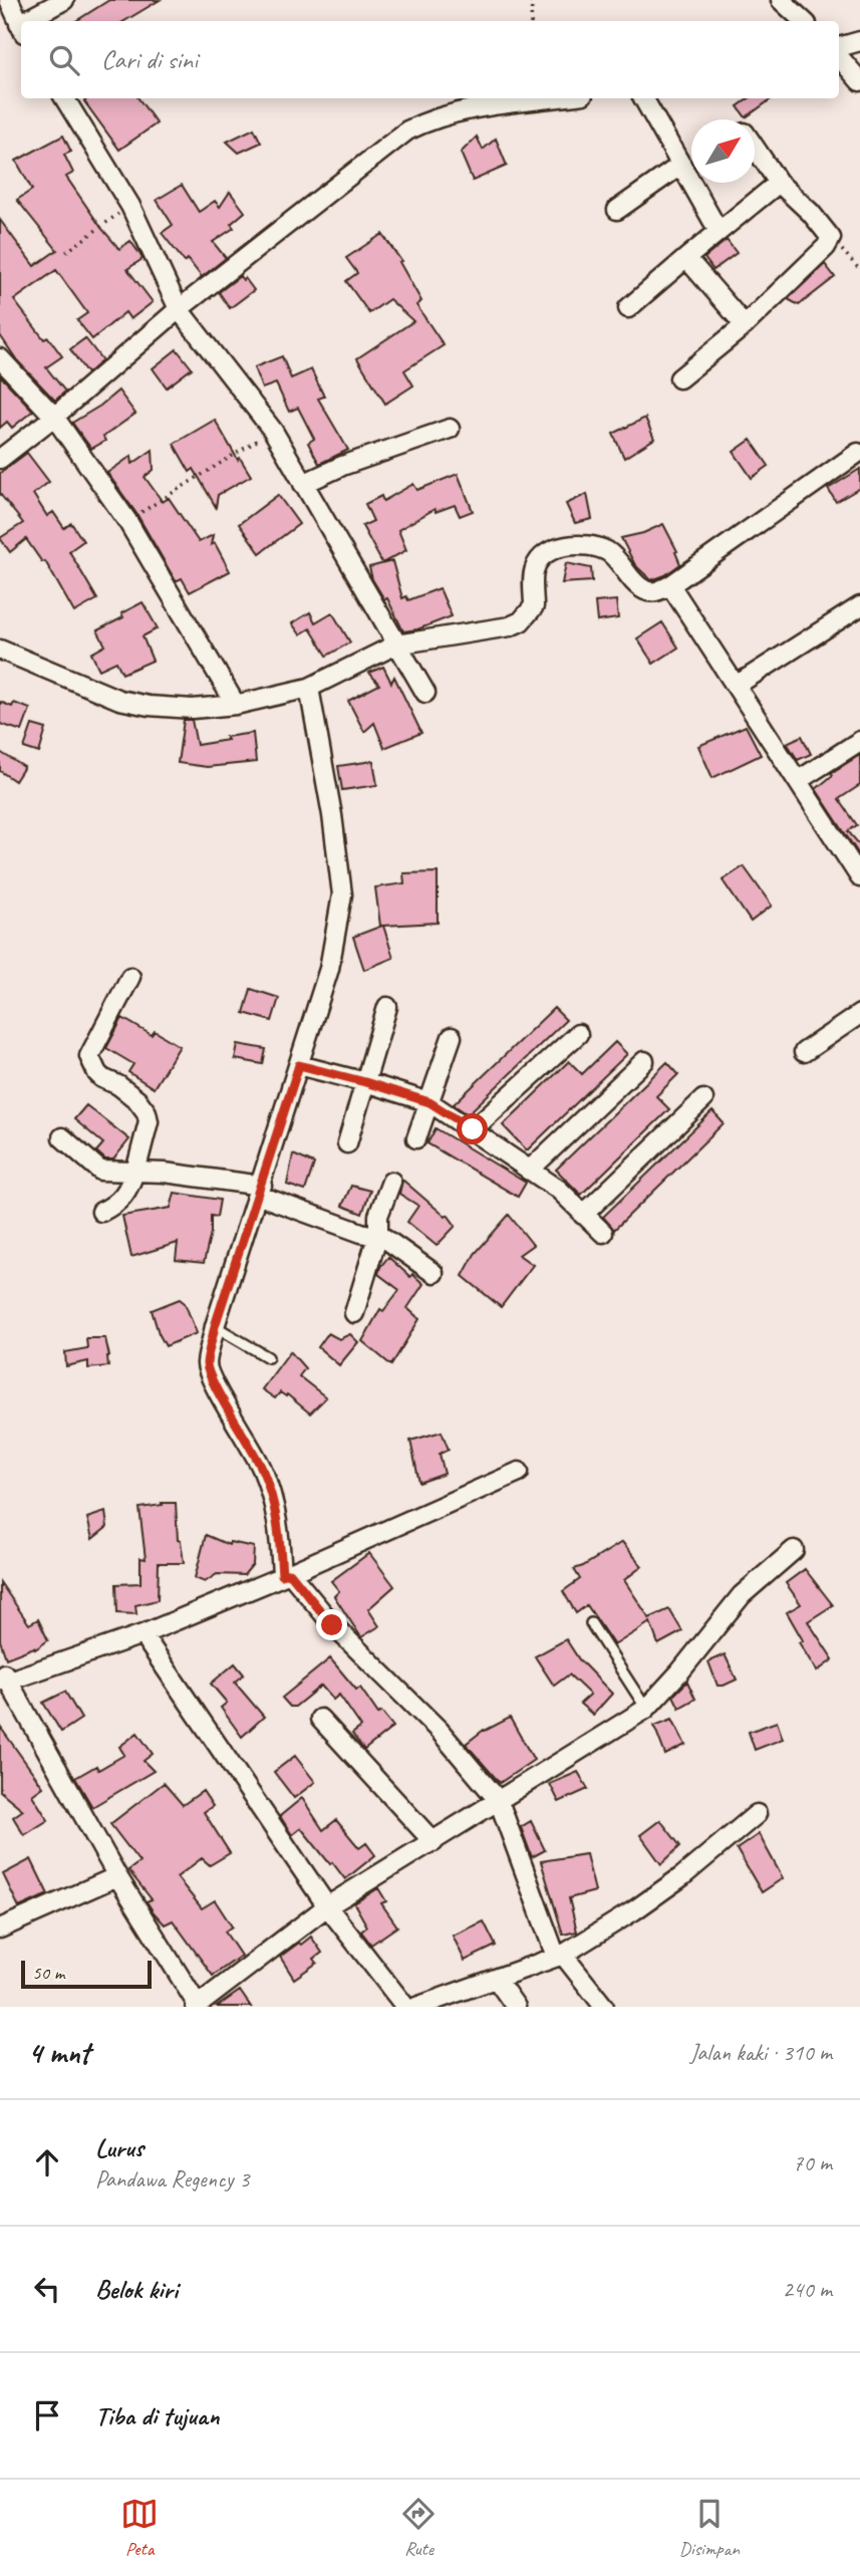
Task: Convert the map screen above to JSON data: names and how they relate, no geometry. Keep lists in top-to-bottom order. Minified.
{"scale_bar":"50 m","north":"top right","page":{"search":"Cari di sini","scale":"50 m","heading":["4 mnt","Jalan kaki · 310 m"],"list":[["Lurus","Pandawa Regency 3","70 m"],["Belok kiri","240 m"],"Tiba di tujuan"],"nav":["Peta","Rute","Disimpan"]}}
